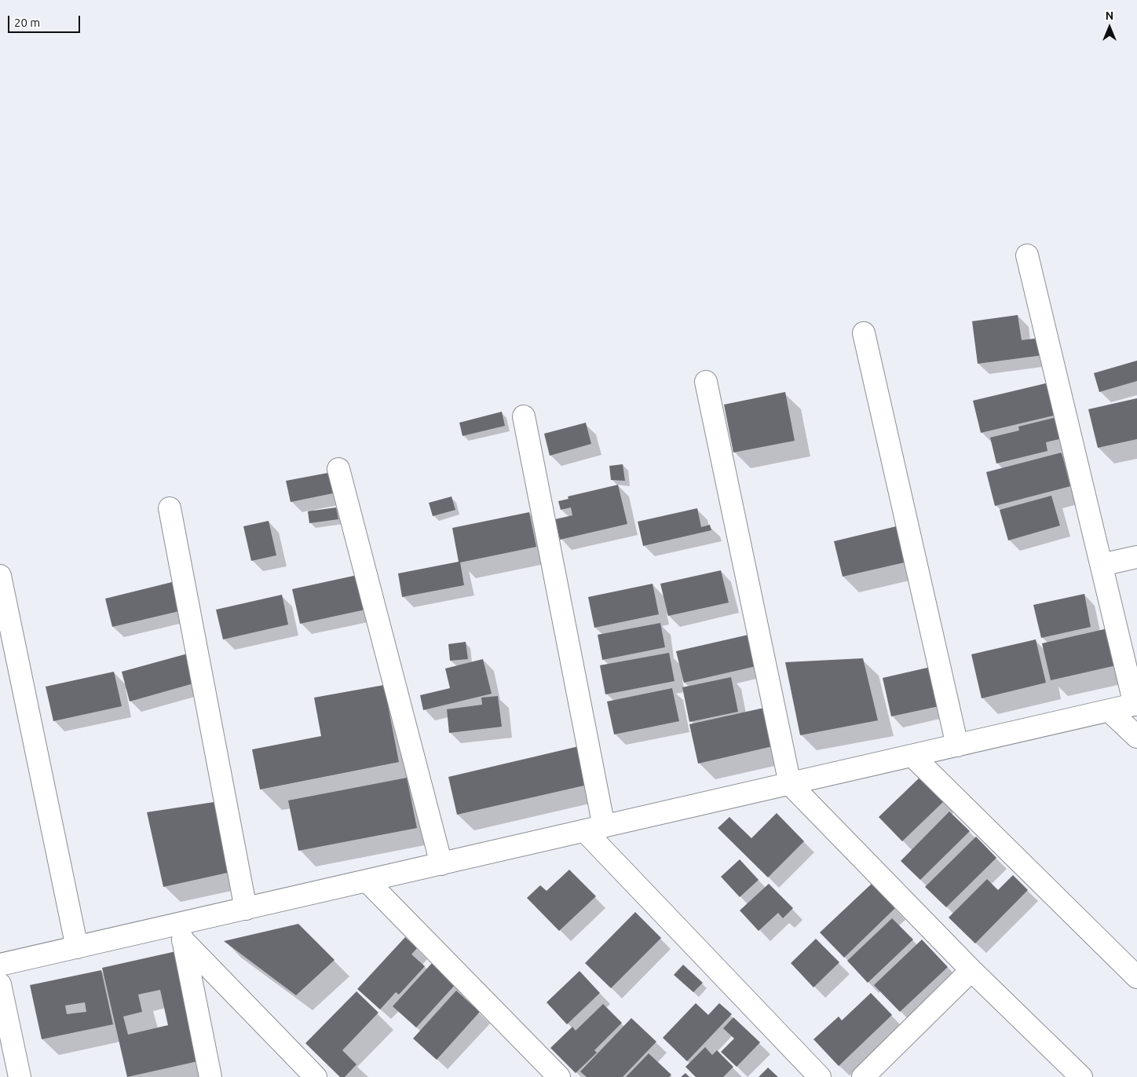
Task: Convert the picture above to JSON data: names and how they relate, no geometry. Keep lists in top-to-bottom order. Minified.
{"scale_bar":"20 m","north":"top"}
